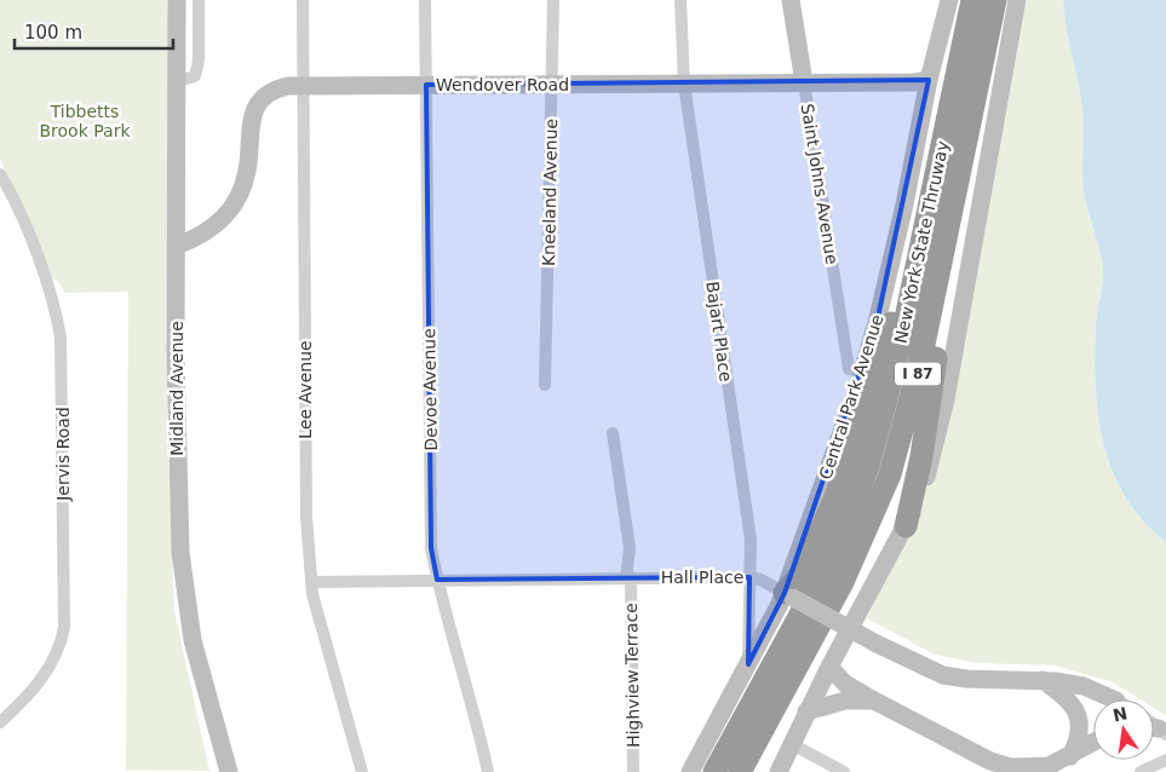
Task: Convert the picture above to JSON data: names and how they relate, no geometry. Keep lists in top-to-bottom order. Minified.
{"streets":{"highway":["New York State Thruway","I 87"],"main road":["Wendover Road","Saint Johns Avenue","Midland Avenue","Central Park Avenue","Hall Place"],"street":["Kneeland Avenue","Bajart Place","Lee Avenue","Devoe Avenue","Jervis Road","Highview Terrace"]},"crossings":[["Wendover Road","Saint Johns Avenue"],["Wendover Road","Kneeland Avenue"],["Wendover Road","Bajart Place"],["Wendover Road","Midland Avenue"],["Wendover Road","Lee Avenue"],["Wendover Road","Devoe Avenue"],["Wendover Road","Central Park Avenue"],["Bajart Place","Central Park Avenue"],["Bajart Place","Hall Place"],["Lee Avenue","Hall Place"],["Devoe Avenue","Hall Place"],["Central Park Avenue","Hall Place"],["Hall Place","Highview Terrace"]],"parks":["Tibbetts Brook Park"],"scale_bar":"100 m","north":"top"}
